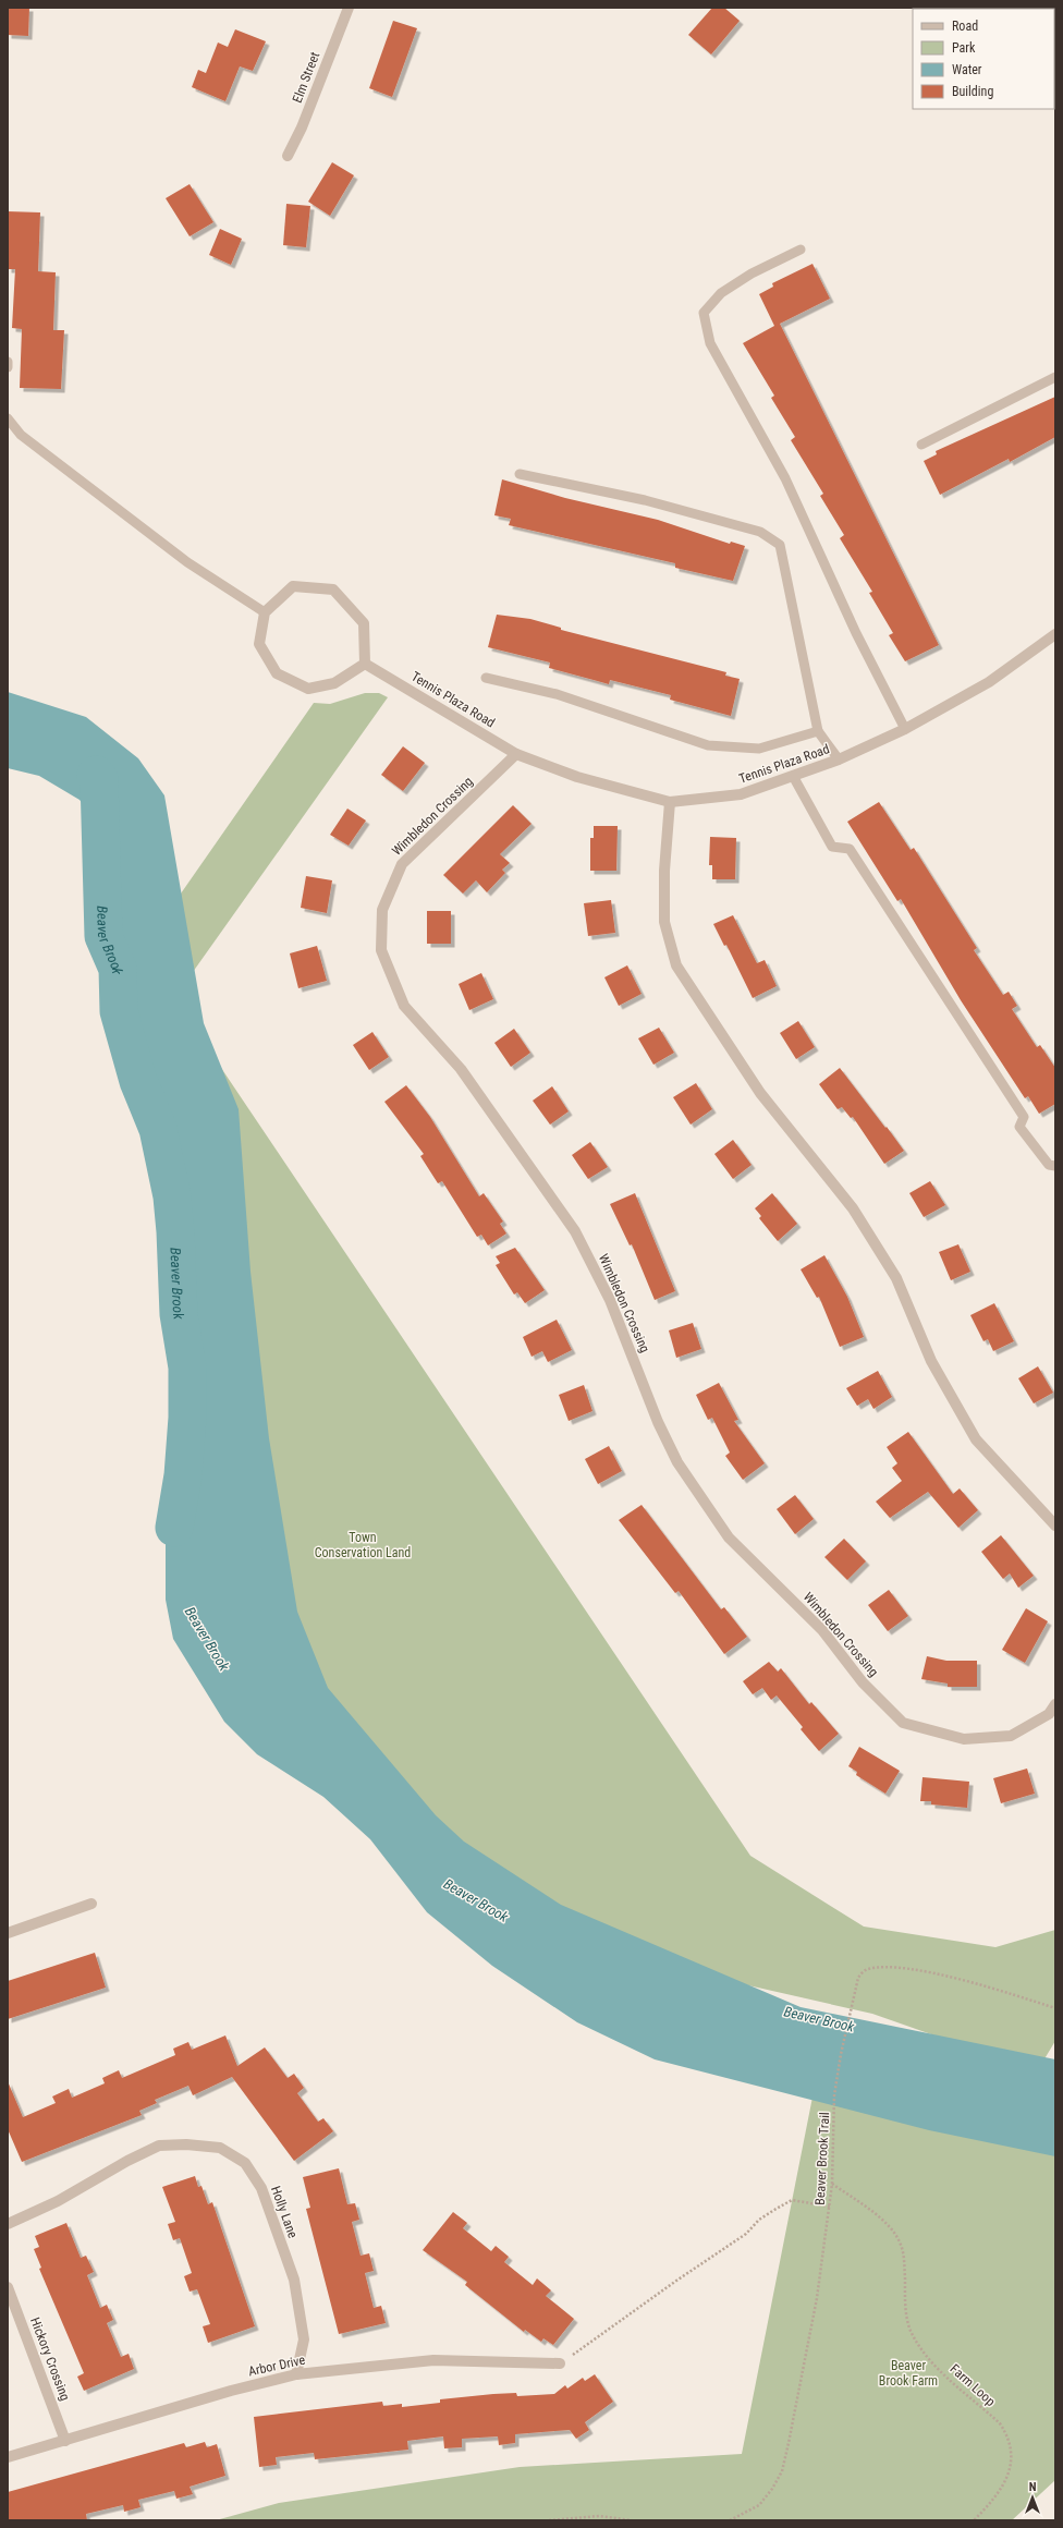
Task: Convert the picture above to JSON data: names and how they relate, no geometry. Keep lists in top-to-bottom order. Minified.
{"streets":{"street":["Elm Street","Tennis Plaza Road","Wimbledon Crossing","Holly Lane","Hickory Crossing","Arbor Drive"],"path":["Beaver Brook Trail","Farm Loop"]},"crossings":[["Tennis Plaza Road","Wimbledon Crossing"],["Beaver Brook Trail","Farm Loop"],["Holly Lane","Arbor Drive"],["Hickory Crossing","Arbor Drive"]],"water":["Beaver Brook"],"parks":["Town Conservation Land","Beaver Brook Farm"],"legend":["Road","Park","Water","Building"],"north":"top"}
